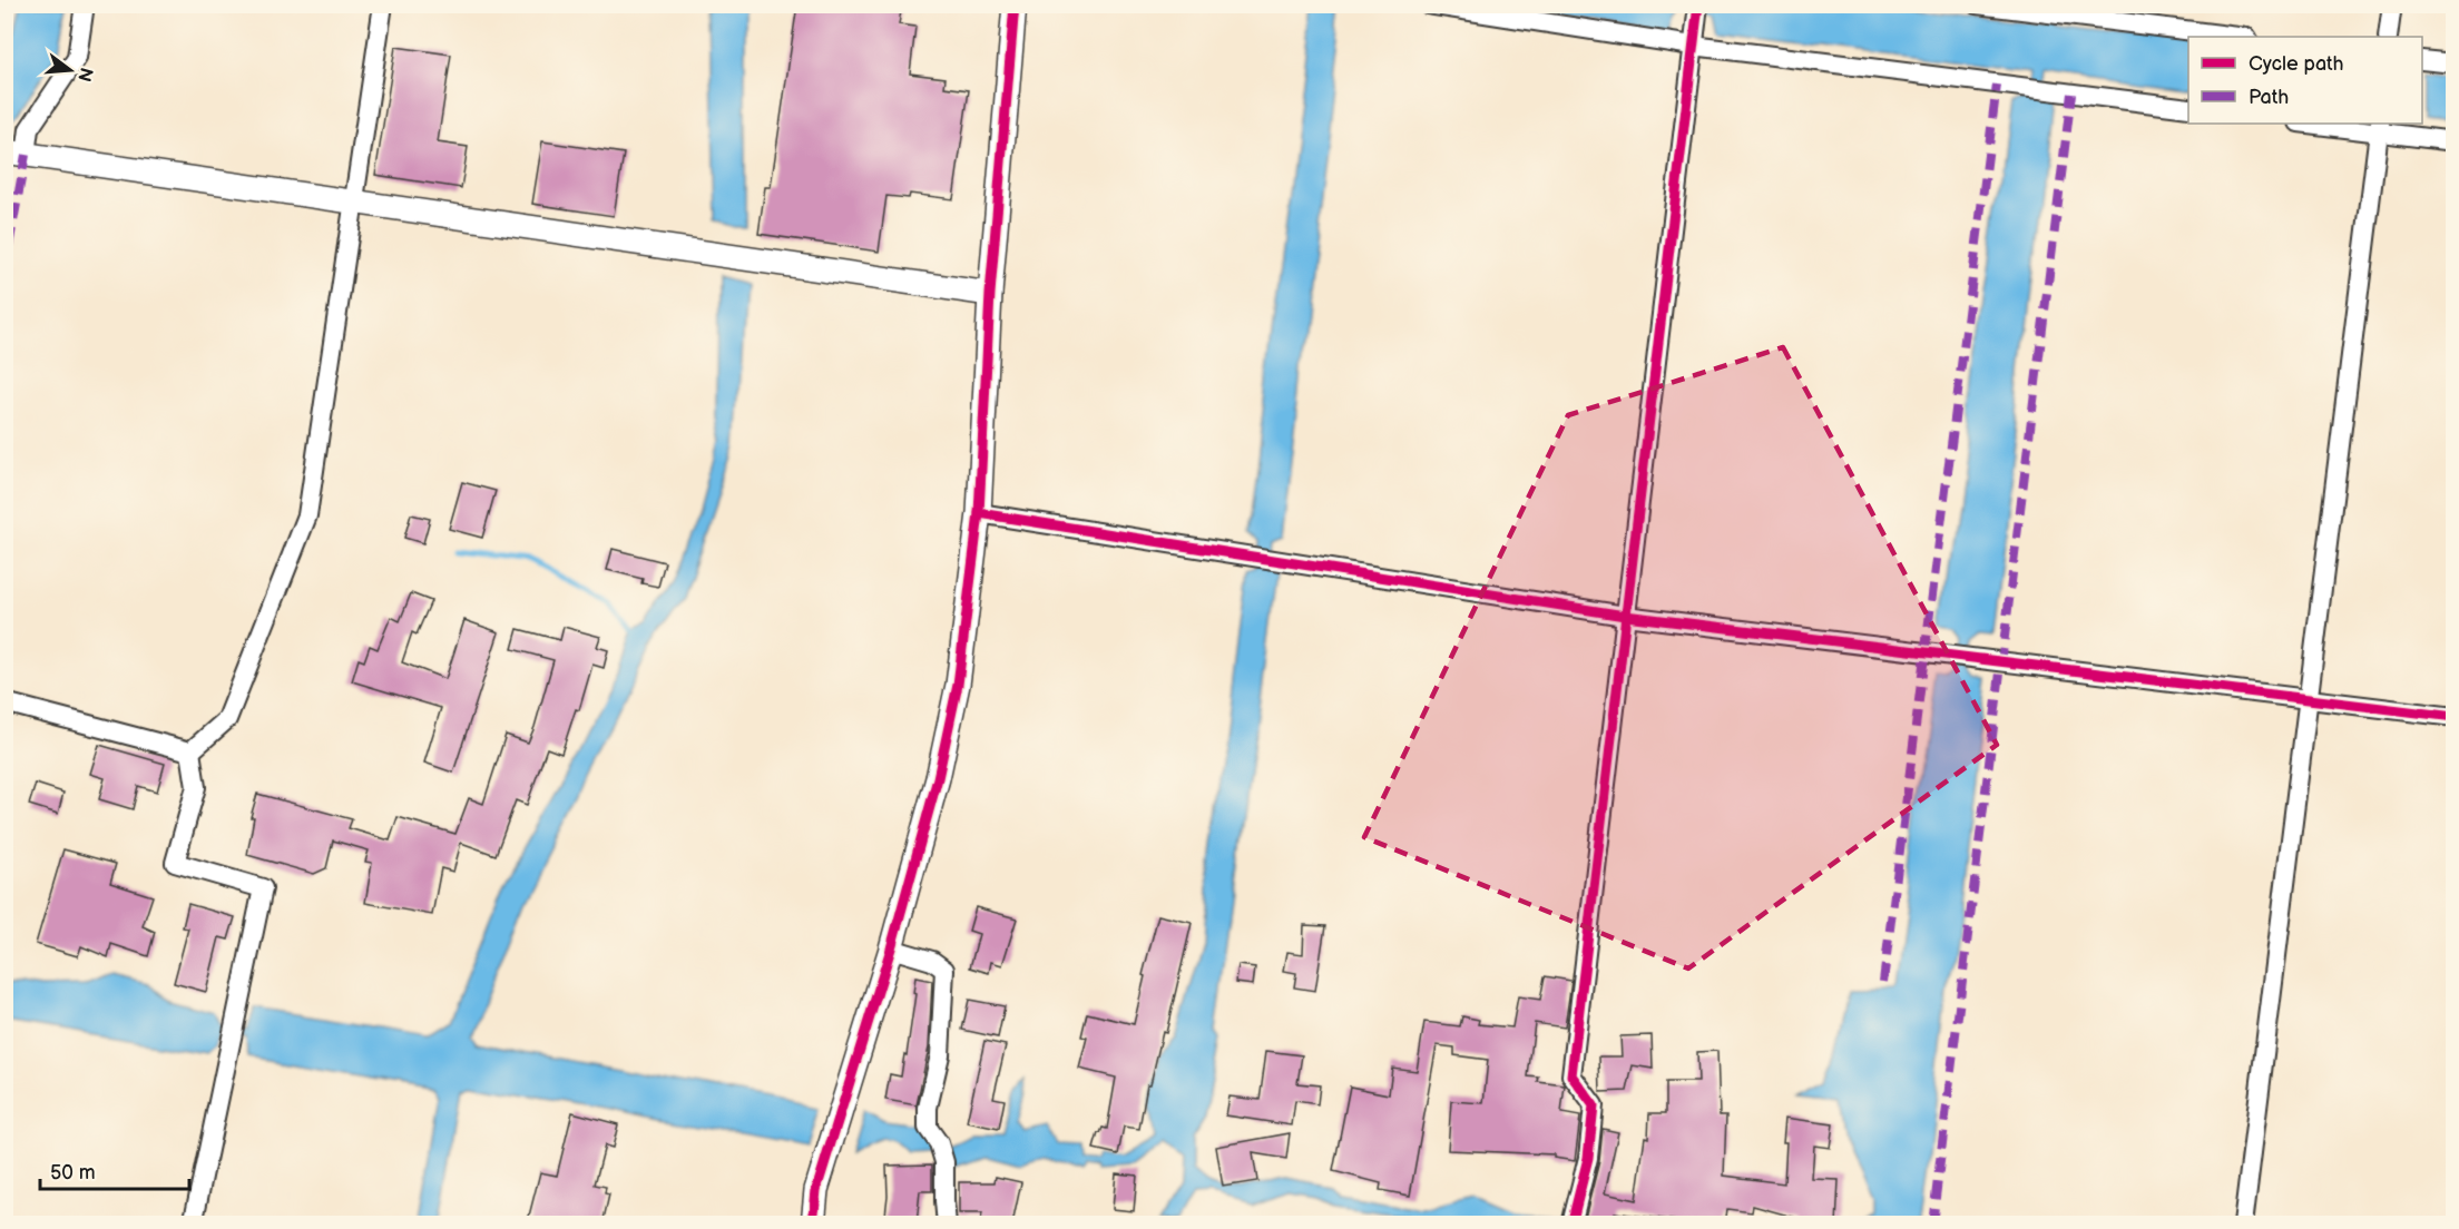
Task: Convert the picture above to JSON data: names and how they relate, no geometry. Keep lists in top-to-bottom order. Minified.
{"legend":["Cycle path","Path"],"scale_bar":"50 m","north":"right"}
